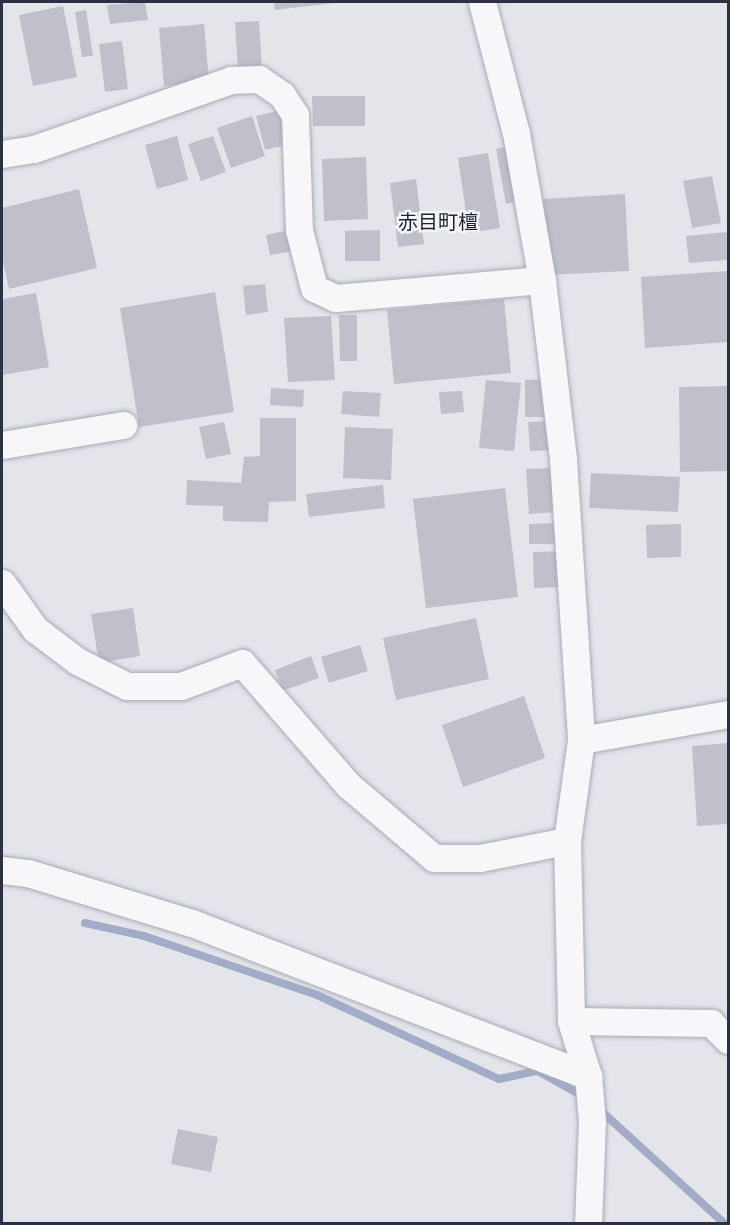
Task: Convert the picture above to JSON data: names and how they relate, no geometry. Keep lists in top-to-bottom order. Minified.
{"districts":["赤目町檀"]}
